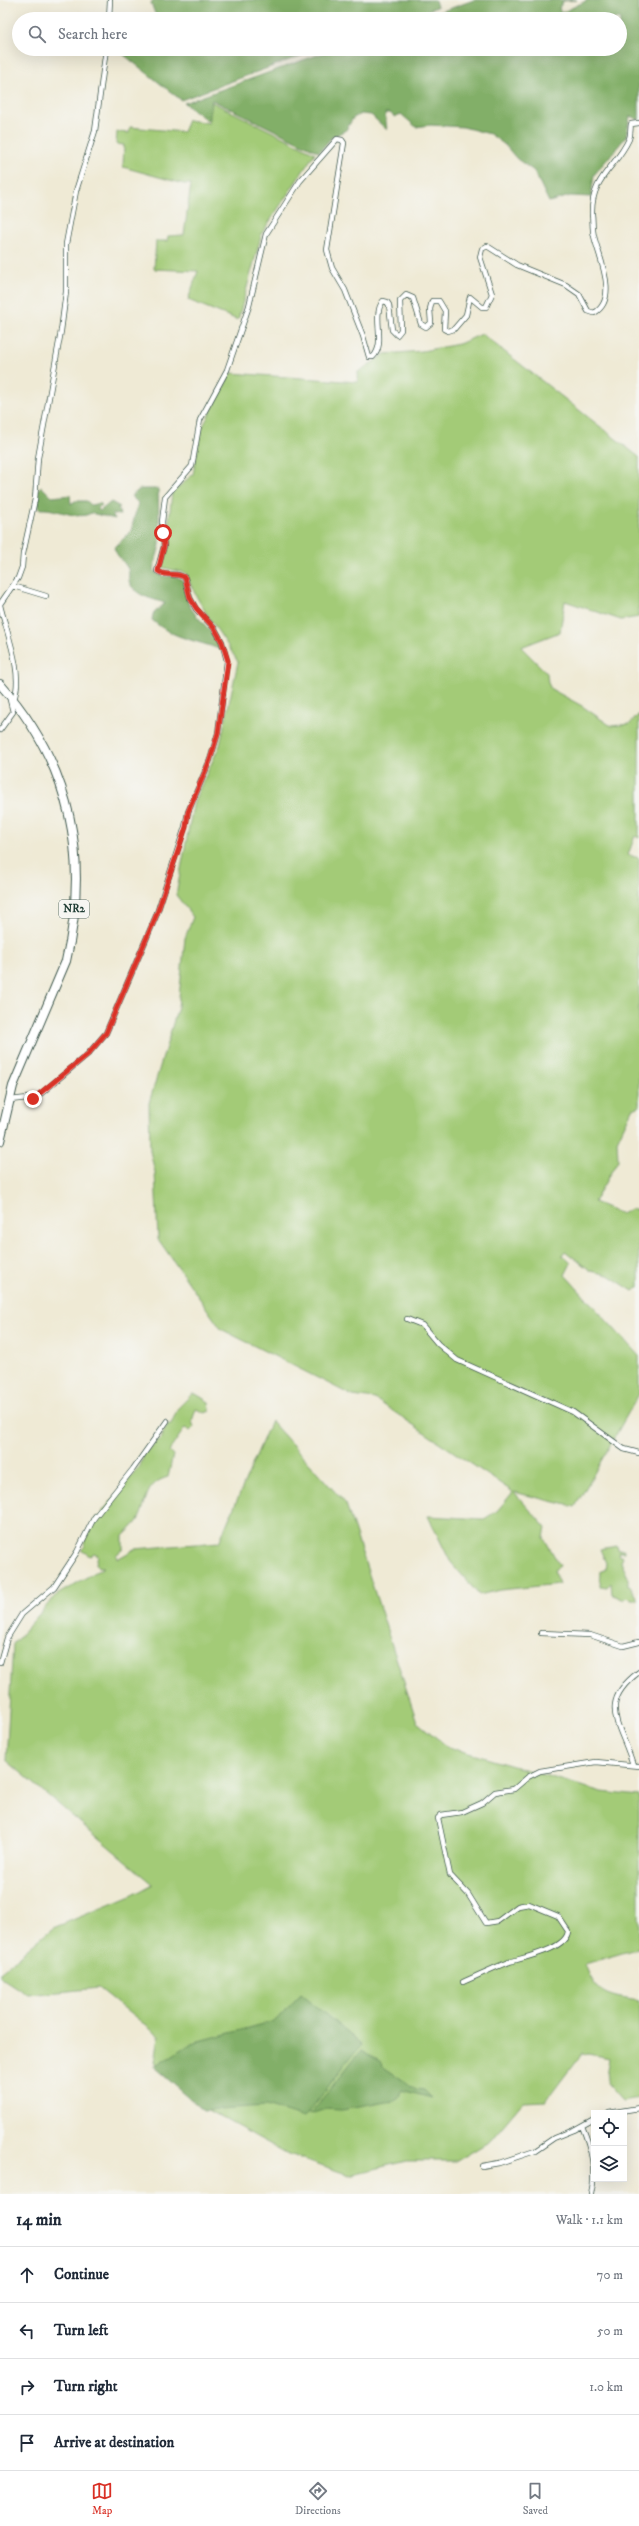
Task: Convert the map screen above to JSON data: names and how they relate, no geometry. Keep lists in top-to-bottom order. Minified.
{"streets":{"highway":["NR2"]},"page":{"search":"Search here","heading":["14 min","Walk · 1.1 km"],"list":[["Continue","70 m"],["Turn left","50 m"],["Turn right","1.0 km"],"Arrive at destination"],"nav":["Map","Directions","Saved"]}}
